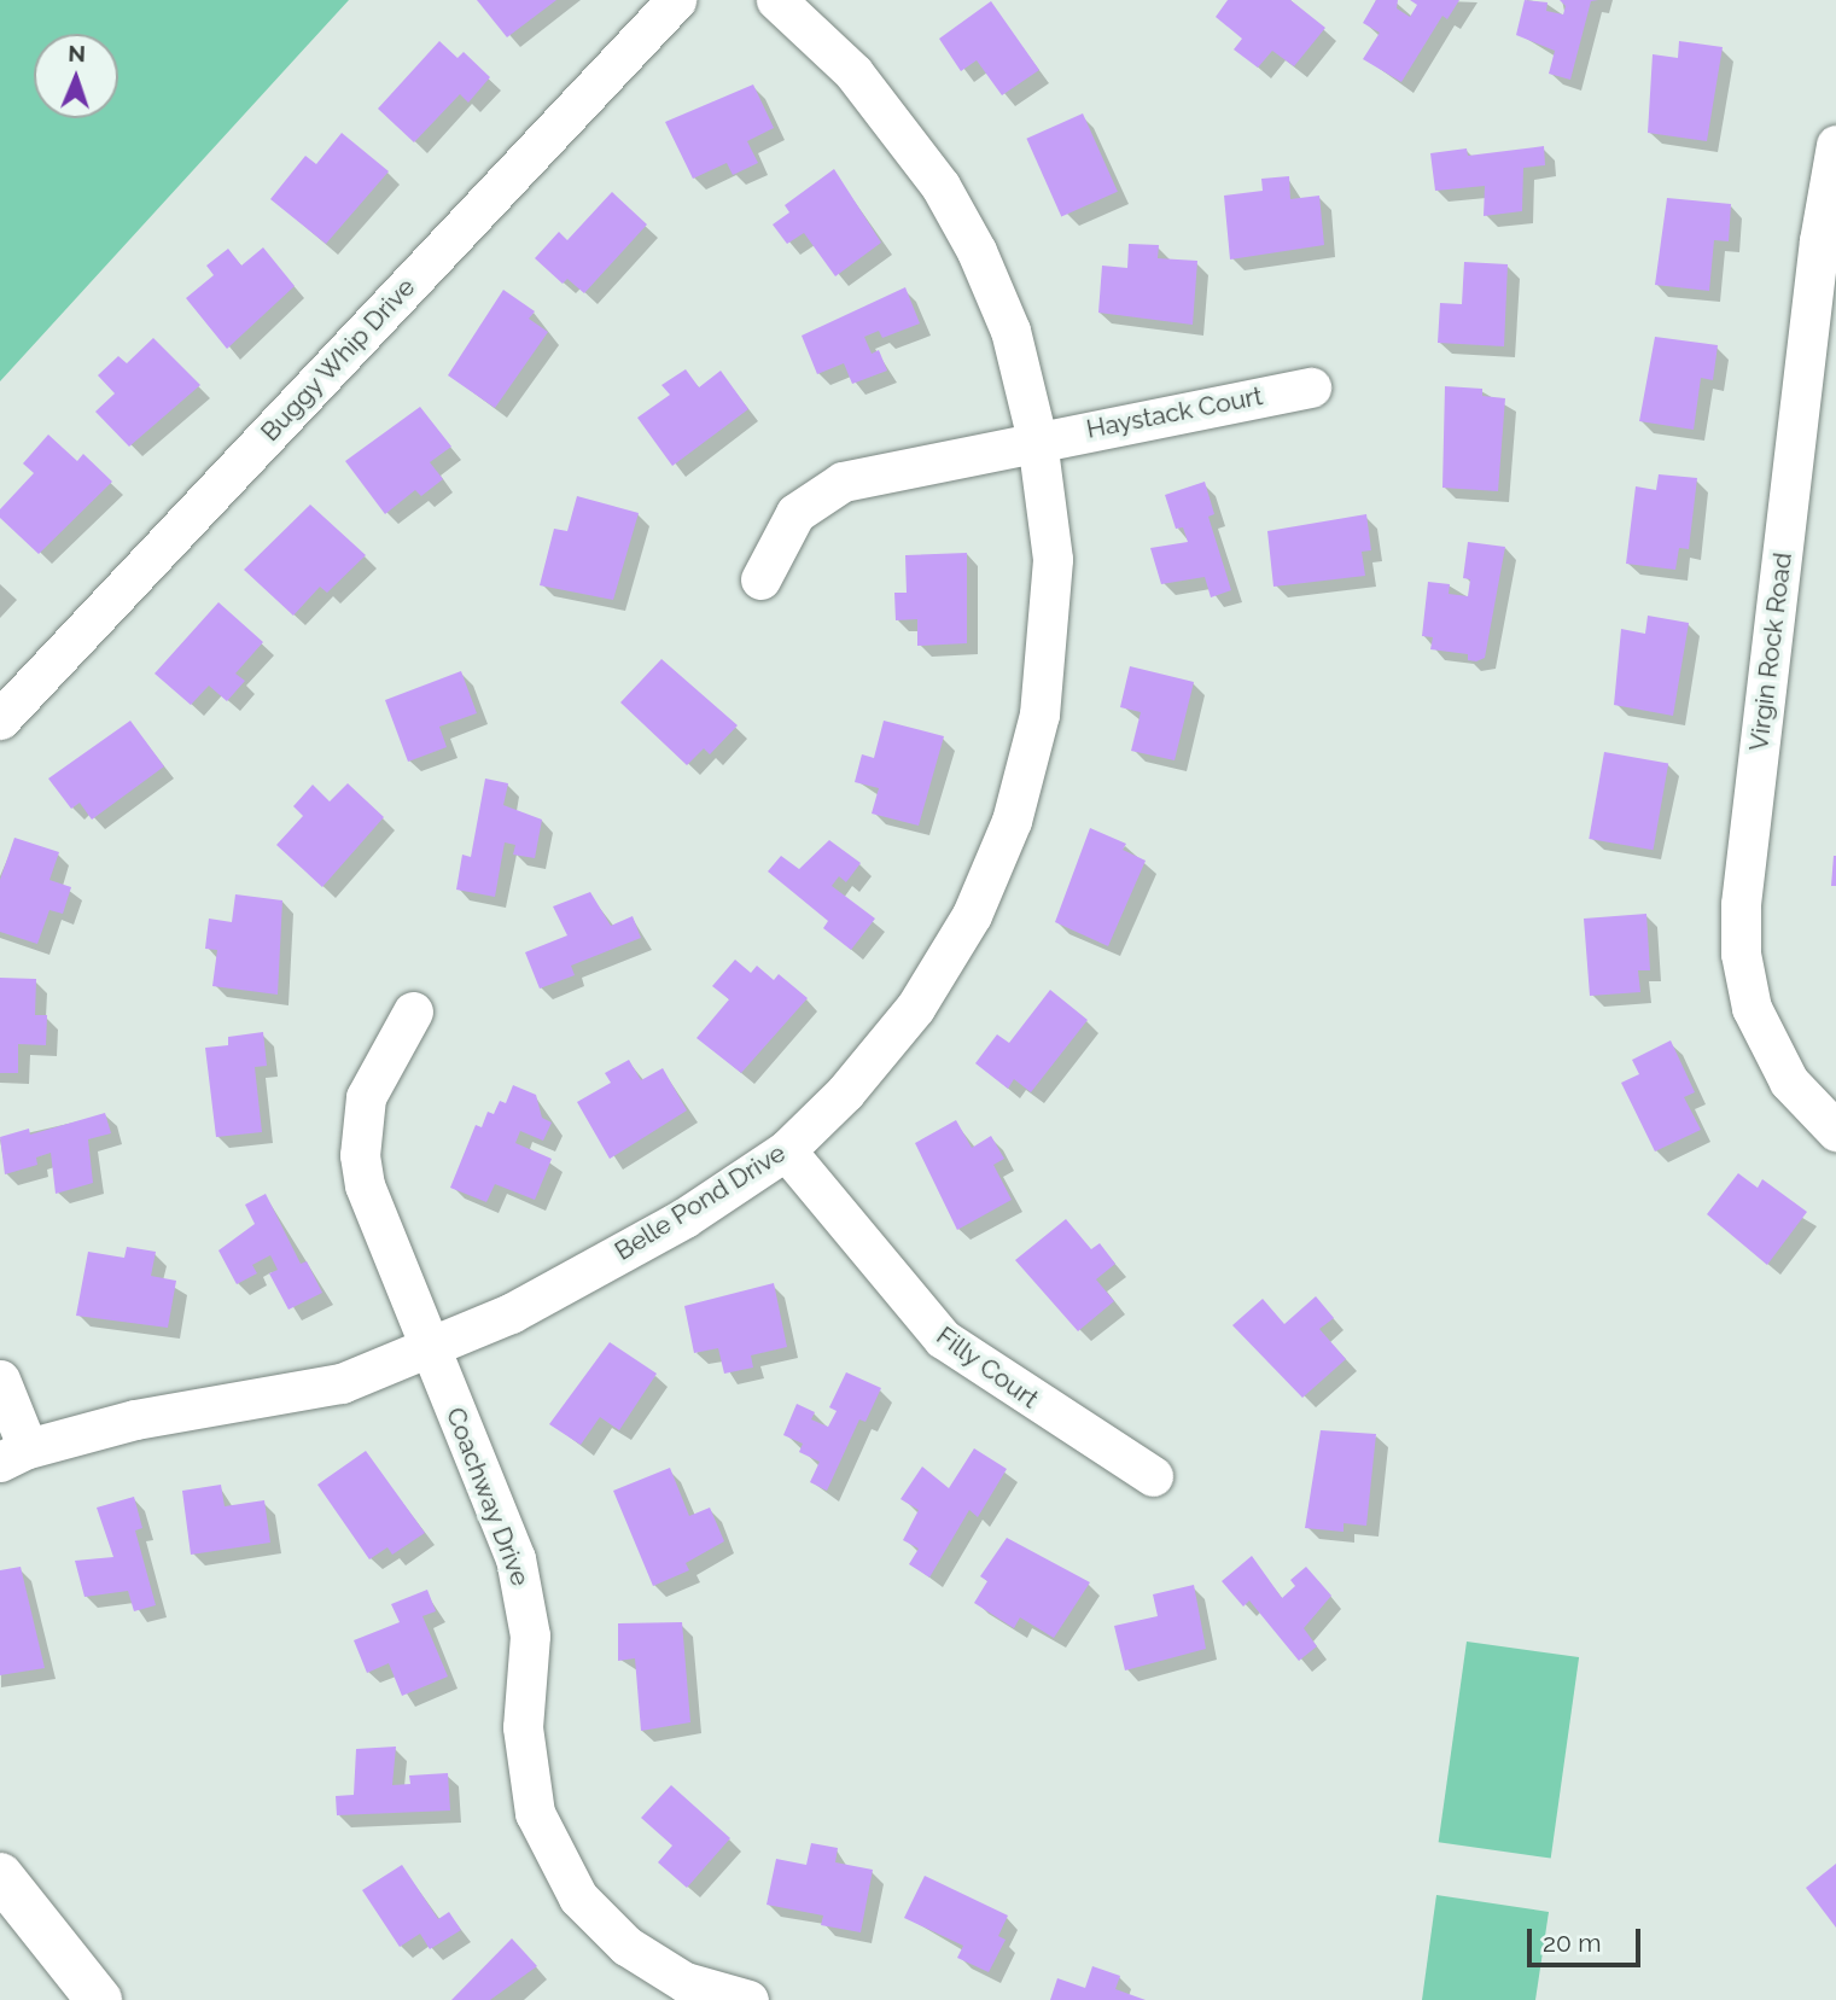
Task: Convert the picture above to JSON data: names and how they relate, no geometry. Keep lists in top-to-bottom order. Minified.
{"streets":{"street":["Buggy Whip Drive","Haystack Court","Virgin Rock Road","Belle Pond Drive","Filly Court","Coachway Drive"]},"crossings":[["Haystack Court","Belle Pond Drive"],["Belle Pond Drive","Filly Court"],["Belle Pond Drive","Coachway Drive"]],"scale_bar":"20 m","north":"top"}
